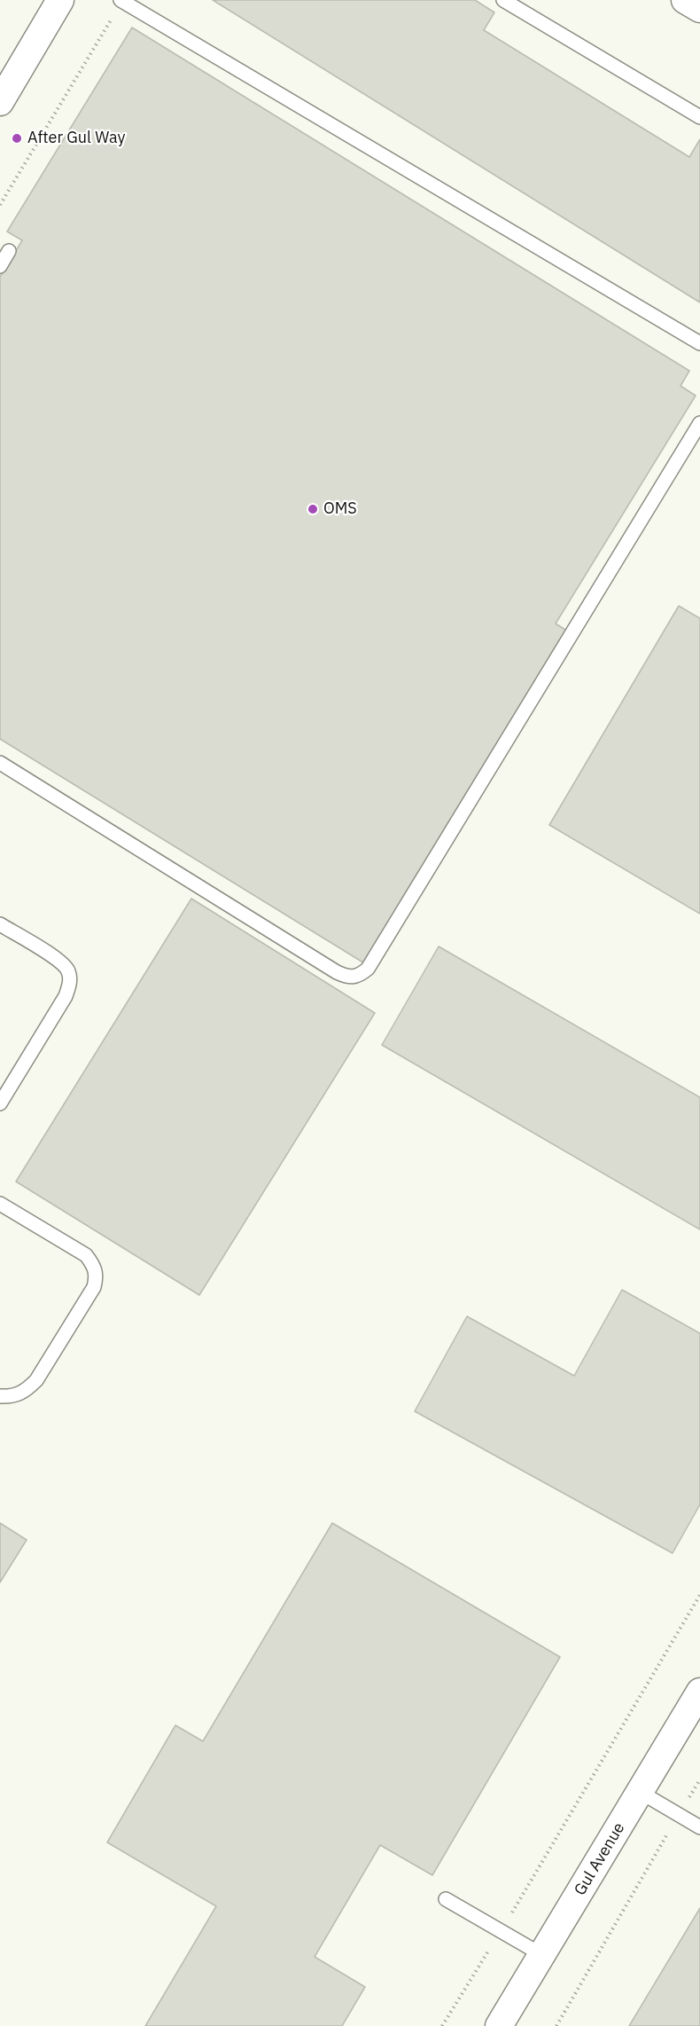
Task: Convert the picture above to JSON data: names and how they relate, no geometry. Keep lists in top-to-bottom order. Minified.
{"streets":{"street":["Gul Avenue"]},"places":["After Gul Way","OMS"]}
